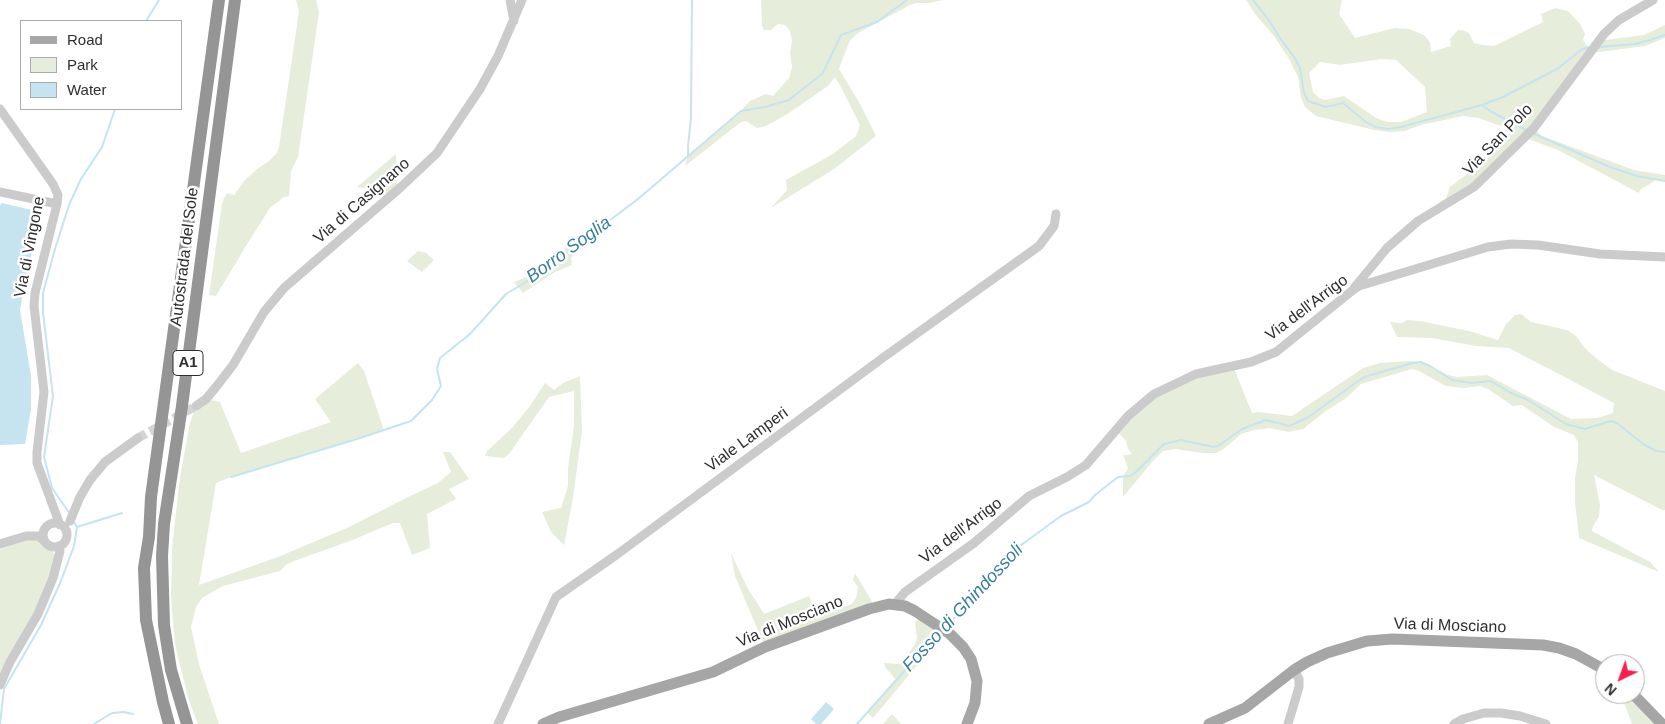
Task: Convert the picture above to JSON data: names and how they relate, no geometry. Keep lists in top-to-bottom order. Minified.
{"streets":{"highway":["Autostrada del Sole","A1"],"main road":["Via di Mosciano"],"street":["Via San Polo","Via di Casignano","Via di Vingone","Via dell'Arrigo","Viale Lamperi"]},"crossings":[["Via San Polo","Via dell'Arrigo"],["Via dell'Arrigo","Via di Mosciano"]],"water":["Borro Soglia","Fosso di Ghindossoli"],"legend":["Road","Park","Water"],"north":"bottom left"}
